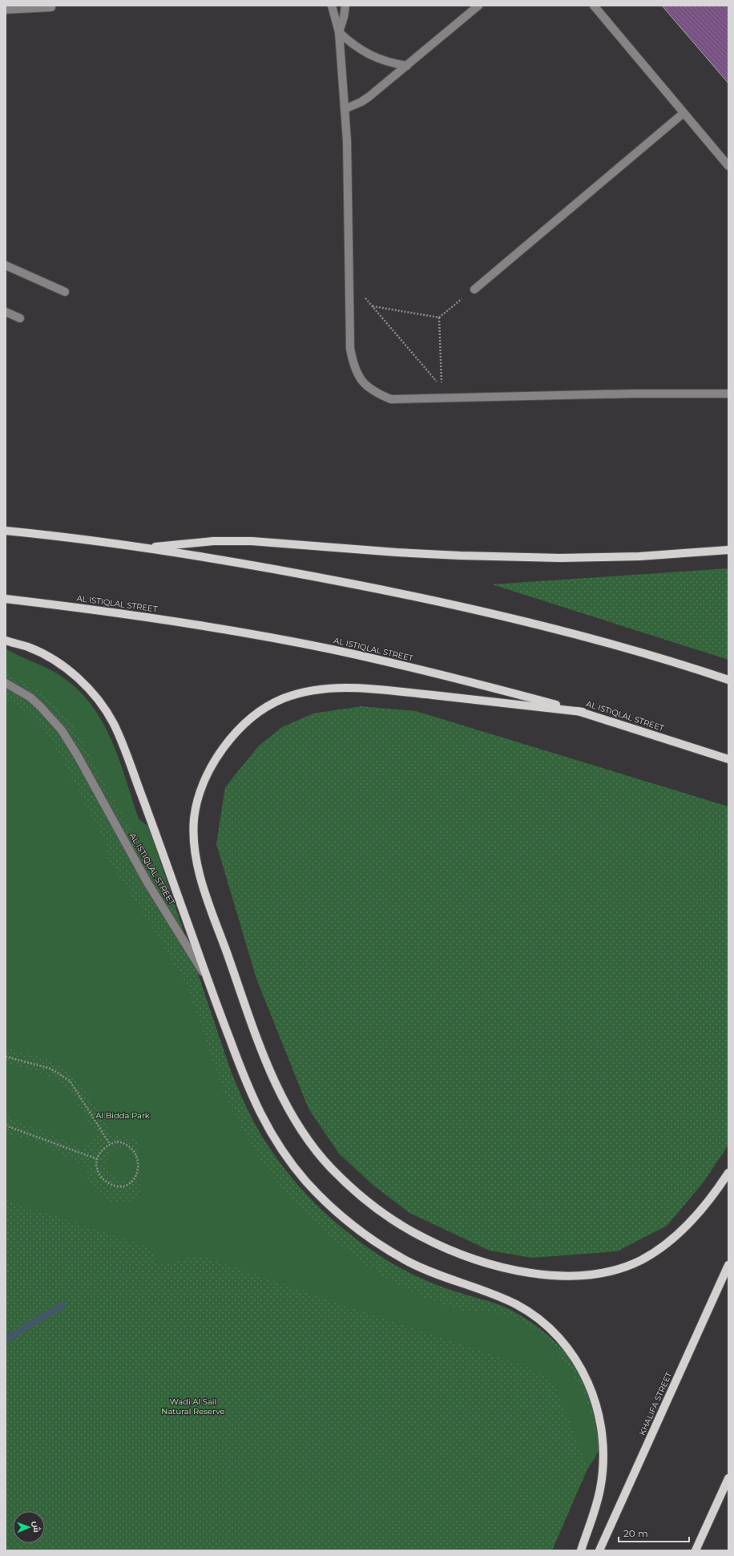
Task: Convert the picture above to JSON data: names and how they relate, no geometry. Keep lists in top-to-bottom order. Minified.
{"streets":{"main road":["AL ISTIQLAL STREET","KHALIFA STREET"]},"parks":["Al Bidda Park","Wadi Al Sail Natural Reserve"],"scale_bar":"20 m","north":"right"}
